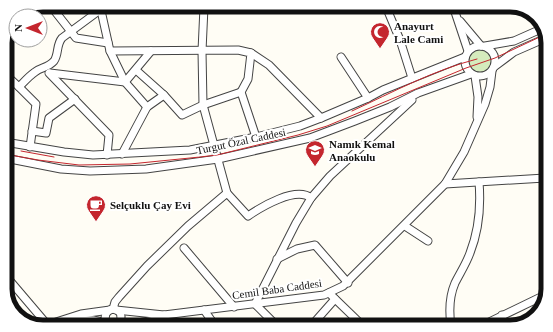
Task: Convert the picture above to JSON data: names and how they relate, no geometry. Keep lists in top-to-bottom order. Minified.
{"streets":{"street":["Turgut Özal Caddesi","Cemil Baba Caddesi"]},"crossings":[["Turgut Özal Caddesi","Cemil Baba Caddesi"]],"places":{"mosque":["Anayurt Lale Cami"],"school or university":["Namık Kemal Anaokulu"],"cafe":["Selçuklu Çay Evi"]},"north":"left"}
